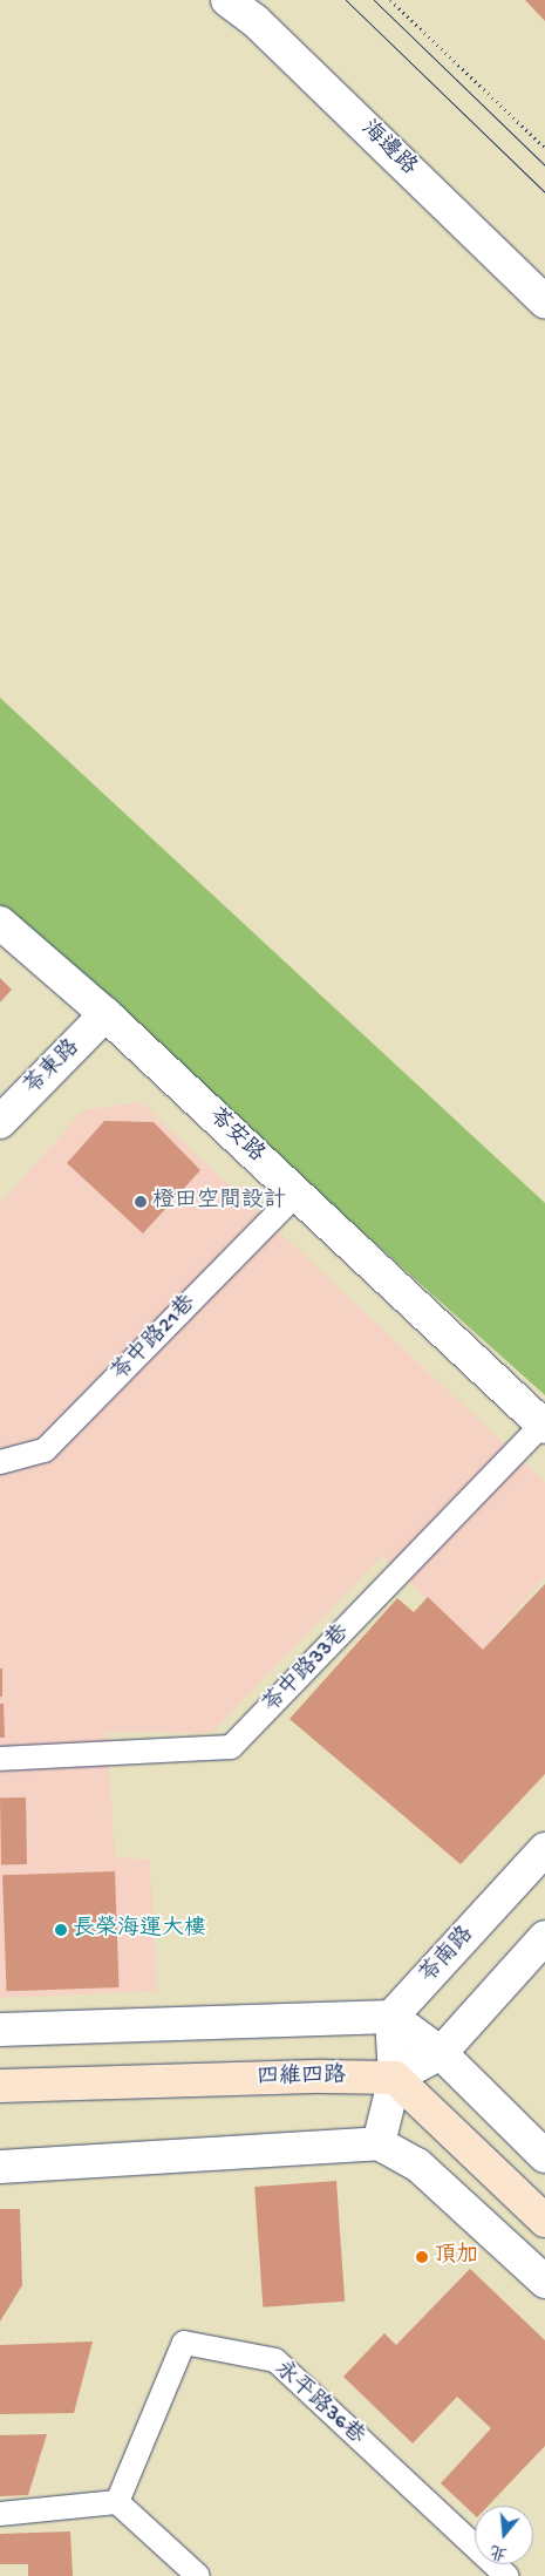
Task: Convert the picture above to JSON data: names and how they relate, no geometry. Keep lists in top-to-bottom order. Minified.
{"streets":{"main road":["四維四路"],"street":["海邊路","苓東路","苓安路","苓南路"],"lane":["苓中路21巷","苓中路33巷","永平路36巷"]},"crossings":[["苓東路","苓安路"],["苓安路","苓中路21巷"],["苓安路","苓中路33巷"]],"places":["橙田空間設計","長榮海運大樓","頂加"],"north":"bottom"}
